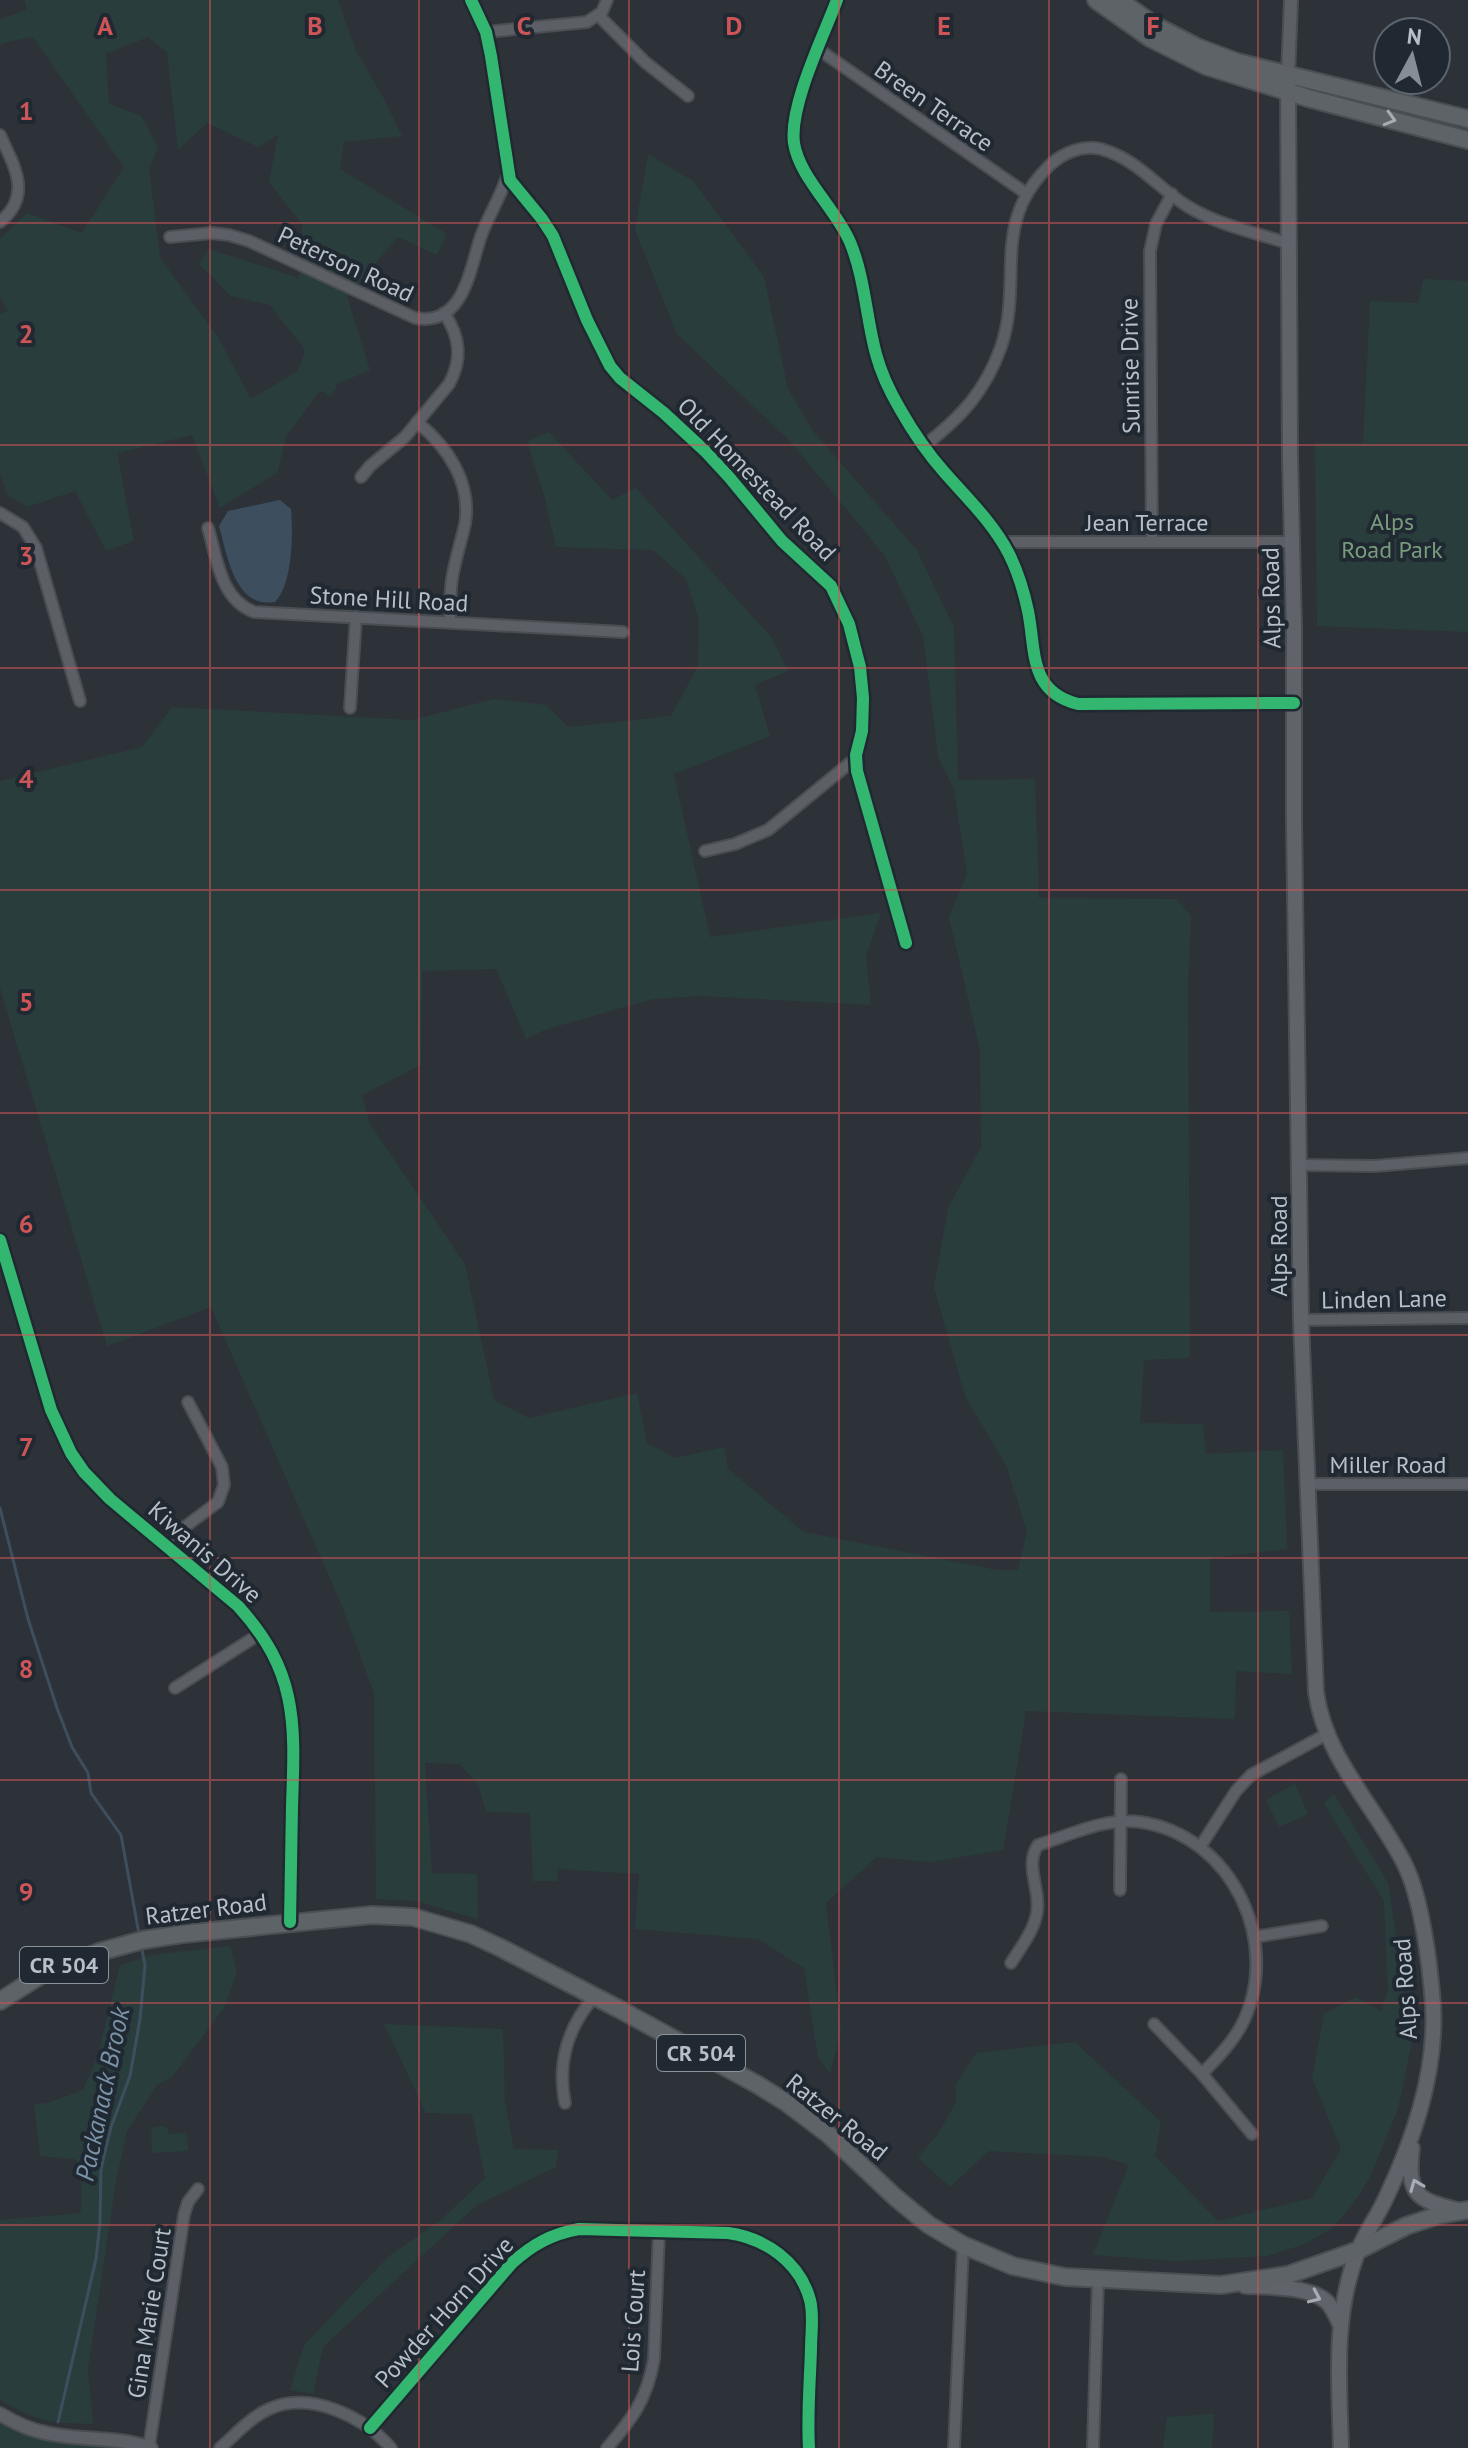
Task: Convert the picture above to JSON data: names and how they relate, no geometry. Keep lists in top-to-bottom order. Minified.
{"streets":{"main road":["Alps Road","Ratzer Road","CR 504"],"street":["Breen Terrace","Peterson Road","Sunrise Drive","Old Homestead Road","Jean Terrace","Stone Hill Road","Linden Lane","Miller Road","Kiwanis Drive","Powder Horn Drive","Gina Marie Court","Lois Court"]},"crossings":[["Sunrise Drive","Jean Terrace"],["Jean Terrace","Alps Road"],["Alps Road","Linden Lane"],["Alps Road","Miller Road"],["Alps Road","Ratzer Road"],["Kiwanis Drive","Ratzer Road"],["Powder Horn Drive","Lois Court"]],"water":["Packanack Brook"],"parks":["Alps Road Park"],"north":"top","grid":{"columns":["A","B","C","D","E","F"],"rows":["1","2","3","4","5","6","7","8","9"]}}
